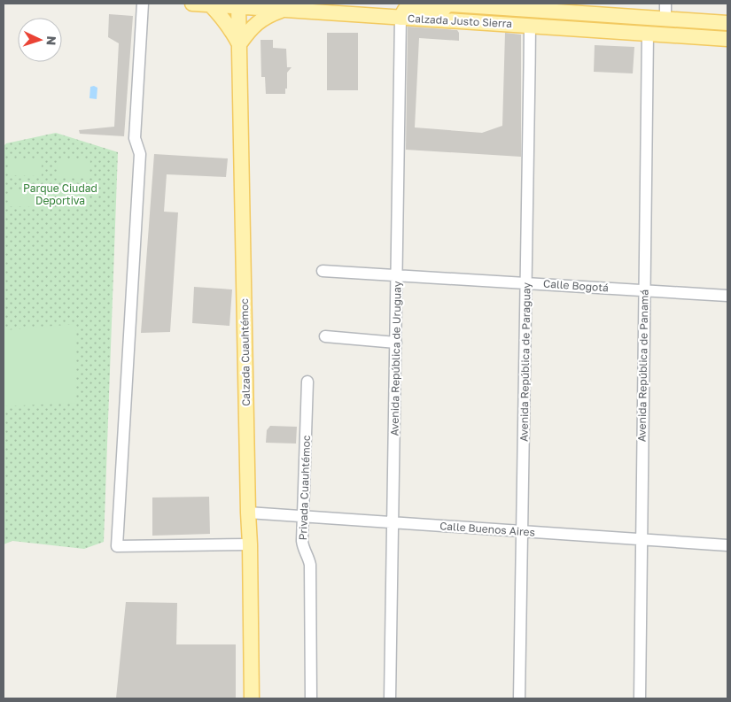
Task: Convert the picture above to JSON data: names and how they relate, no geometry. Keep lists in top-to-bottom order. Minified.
{"streets":{"main road":["Calzada Justo Sierra","Calzada Cuauhtémoc"],"street":["Calle Bogotá","Avenida República de Uruguay","Avenida República de Paraguay","Avenida República de Panamá","Privada Cuauhtémoc","Calle Buenos Aires"]},"crossings":[["Calzada Justo Sierra","Calzada Cuauhtémoc"],["Calzada Justo Sierra","Avenida República de Uruguay"],["Calzada Justo Sierra","Avenida República de Paraguay"],["Calzada Justo Sierra","Avenida República de Panamá"],["Calle Bogotá","Avenida República de Uruguay"],["Calle Bogotá","Avenida República de Paraguay"],["Calle Bogotá","Avenida República de Panamá"],["Calzada Cuauhtémoc","Calle Buenos Aires"],["Avenida República de Uruguay","Calle Buenos Aires"],["Avenida República de Paraguay","Calle Buenos Aires"],["Avenida República de Panamá","Calle Buenos Aires"],["Privada Cuauhtémoc","Calle Buenos Aires"]],"parks":["Parque Ciudad Deportiva"],"north":"right"}
